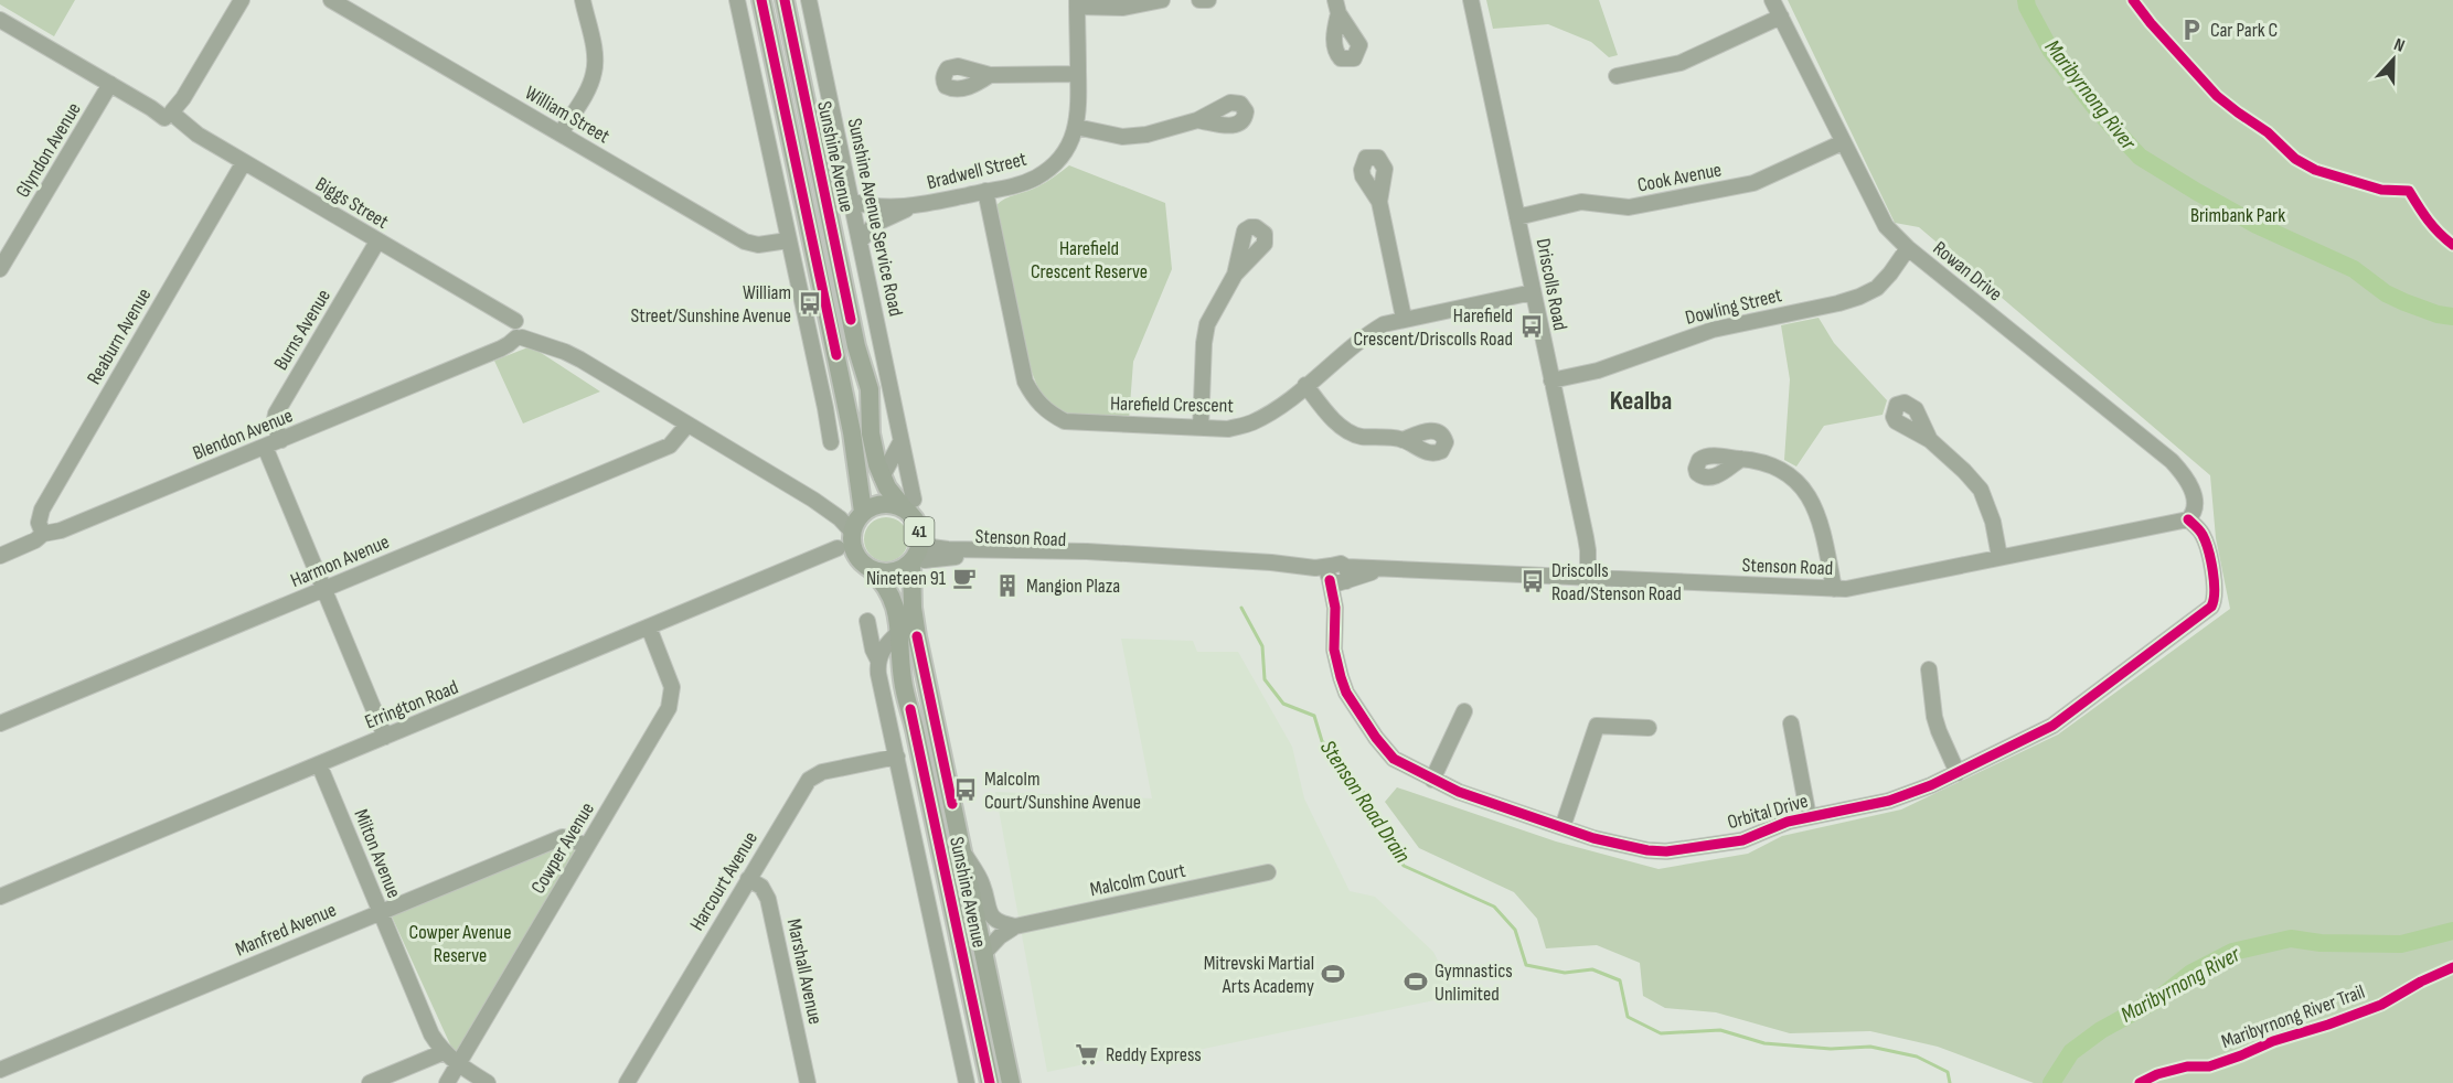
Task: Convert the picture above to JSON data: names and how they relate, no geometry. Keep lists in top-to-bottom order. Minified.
{"streets":{"main road":["Sunshine Avenue","41"],"street":["William Street","Glyndon Avenue","Bradwell Street","Cook Avenue","Biggs Street","Sunshine Avenue Service Road","Rowan Drive","Driscolls Road","Dowling Street","Burns Avenue","Reaburn Avenue","Harefield Crescent","Blendon Avenue","Stenson Road","Harmon Avenue","Errington Road","Orbital Drive","Cowper Avenue","Milton Avenue","Malcolm Court","Harcourt Avenue","Manfred Avenue","Marshall Avenue"],"cycle path":["Maribyrnong River Trail"]},"crossings":[["Glyndon Avenue","Biggs Street"],["Sunshine Avenue","Bradwell Street"],["Sunshine Avenue","Biggs Street"],["Sunshine Avenue","Sunshine Avenue Service Road"],["Sunshine Avenue","41"],["Sunshine Avenue","Stenson Road"],["Sunshine Avenue","Malcolm Court"],["Bradwell Street","Sunshine Avenue Service Road"],["Bradwell Street","Harefield Crescent"],["Cook Avenue","Rowan Drive"],["Cook Avenue","Driscolls Road"],["Biggs Street","Sunshine Avenue Service Road"],["Biggs Street","Burns Avenue"],["Biggs Street","Reaburn Avenue"],["Biggs Street","Blendon Avenue"],["Biggs Street","41"],["Biggs Street","Stenson Road"],["Biggs Street","Harmon Avenue"],["Sunshine Avenue Service Road","41"],["Sunshine Avenue Service Road","Stenson Road"],["Rowan Drive","Dowling Street"],["Rowan Drive","Stenson Road"],["Rowan Drive","Orbital Drive"],["Driscolls Road","Dowling Street"],["Driscolls Road","Harefield Crescent"],["Driscolls Road","Stenson Road"],["Burns Avenue","Blendon Avenue"],["Reaburn Avenue","Blendon Avenue"],["41","Stenson Road"],["Stenson Road","Orbital Drive"],["Errington Road","Cowper Avenue"],["Errington Road","Milton Avenue"],["Cowper Avenue","Milton Avenue"],["Cowper Avenue","Manfred Avenue"],["Milton Avenue","Manfred Avenue"],["Harcourt Avenue","Marshall Avenue"]],"districts":["Kealba"],"water":["Maribyrnong River","Stenson Road Drain"],"parks":["Brimbank Park","Harefield Crescent Reserve","Cowper Avenue Reserve"],"places":{"parking":["Car Park C"],"bus stop":["William Street/Sunshine Avenue","Harefield Crescent/Driscolls Road","Driscolls Road/Stenson Road","Malcolm Court/Sunshine Avenue"],"cafe":["Nineteen 91"],"building":["Mangion Plaza"],"sports":["Mitrevski Martial Arts Academy","Gymnastics Unlimited"],"supermarket":["Reddy Express"]},"north":"top"}
